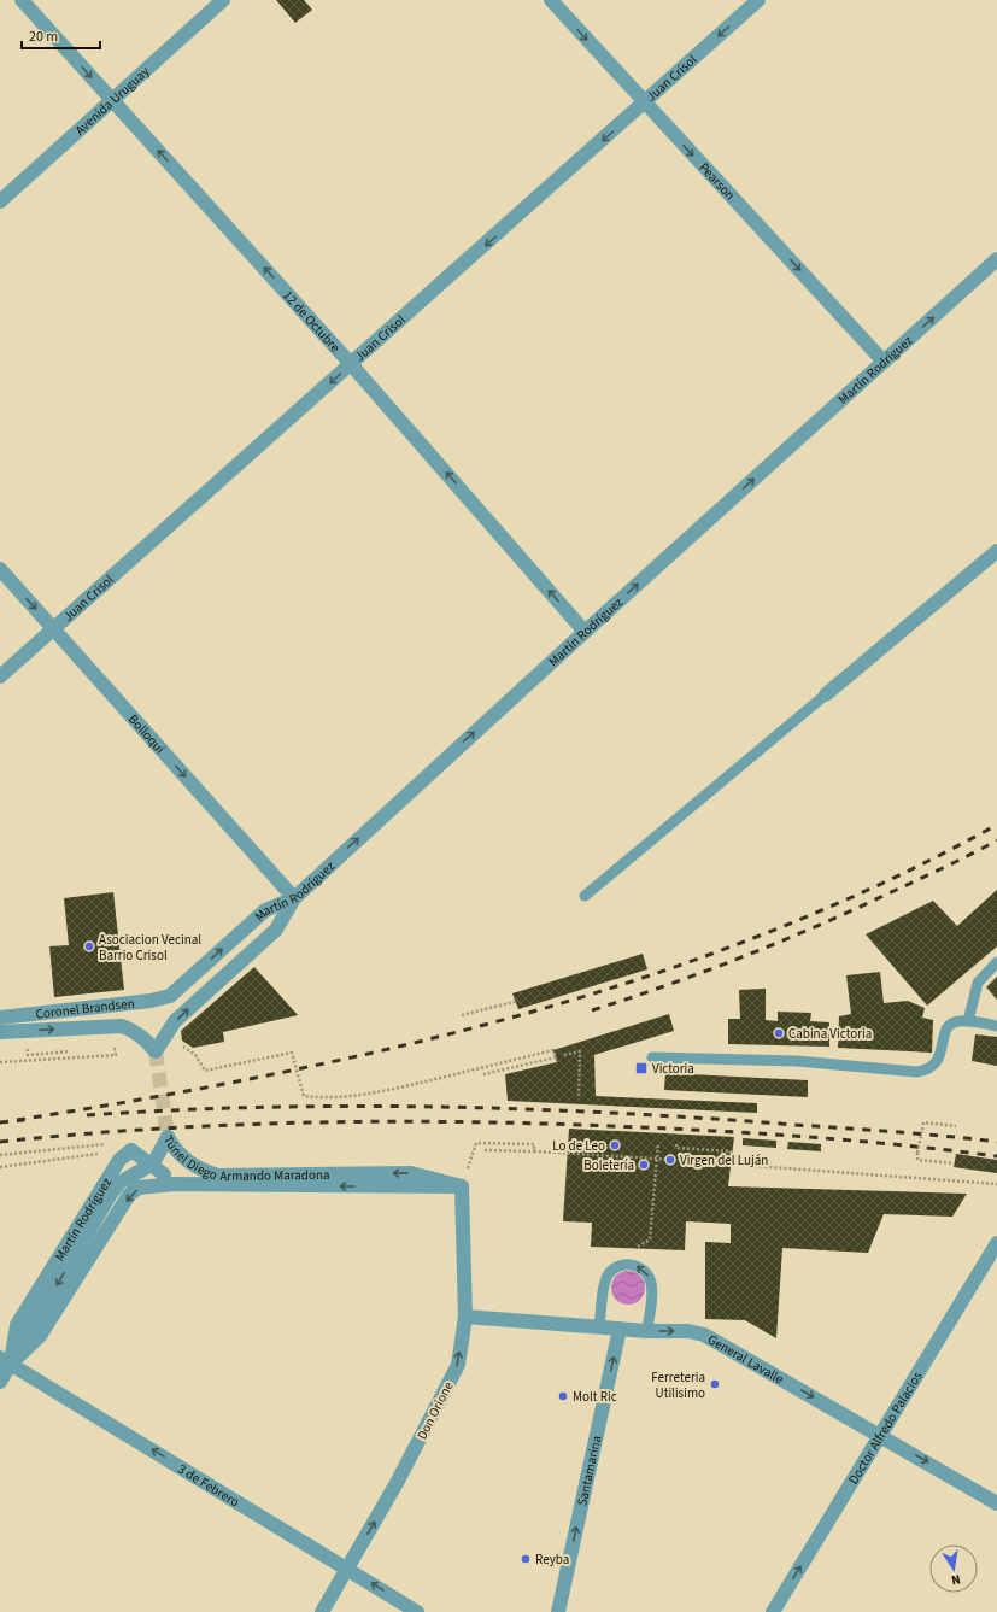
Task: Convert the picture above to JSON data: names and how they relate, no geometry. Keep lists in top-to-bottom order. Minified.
{"streets":{"street":["Juan Crisol","Avenida Uruguay","Pearson","12 de Octubre","Martín Rodríguez","Bolloqui","Coronel Brandsen","Túnel Diego Armando Maradona","General Lavalle","Don Orione","Doctor Alfredo Palacios","Santamarina","3 de Febrero"]},"crossings":[["Juan Crisol","Pearson"],["Juan Crisol","12 de Octubre"],["Juan Crisol","Bolloqui"],["Avenida Uruguay","12 de Octubre"],["Pearson","Martín Rodríguez"],["12 de Octubre","Martín Rodríguez"],["Martín Rodríguez","Bolloqui"],["Martín Rodríguez","Coronel Brandsen"],["Martín Rodríguez","Túnel Diego Armando Maradona"],["Martín Rodríguez","Don Orione"],["Martín Rodríguez","3 de Febrero"],["Túnel Diego Armando Maradona","Don Orione"],["Túnel Diego Armando Maradona","3 de Febrero"],["General Lavalle","Don Orione"],["General Lavalle","Doctor Alfredo Palacios"],["General Lavalle","Santamarina"],["Don Orione","3 de Febrero"]],"one_way":["Juan Crisol","Pearson","Bolloqui","Túnel Diego Armando Maradona","General Lavalle","Don Orione","Doctor Alfredo Palacios","Santamarina","3 de Febrero"],"places":{"other":["Asociacion Vecinal Barrio Crisol","Cabina Victoria","Lo de Leo","Virgen del Luján","Boletería","Ferreteria Utilisimo","Molt Ric","Reyba"],"transit":["Victoria"]},"scale_bar":"20 m","north":"bottom"}
